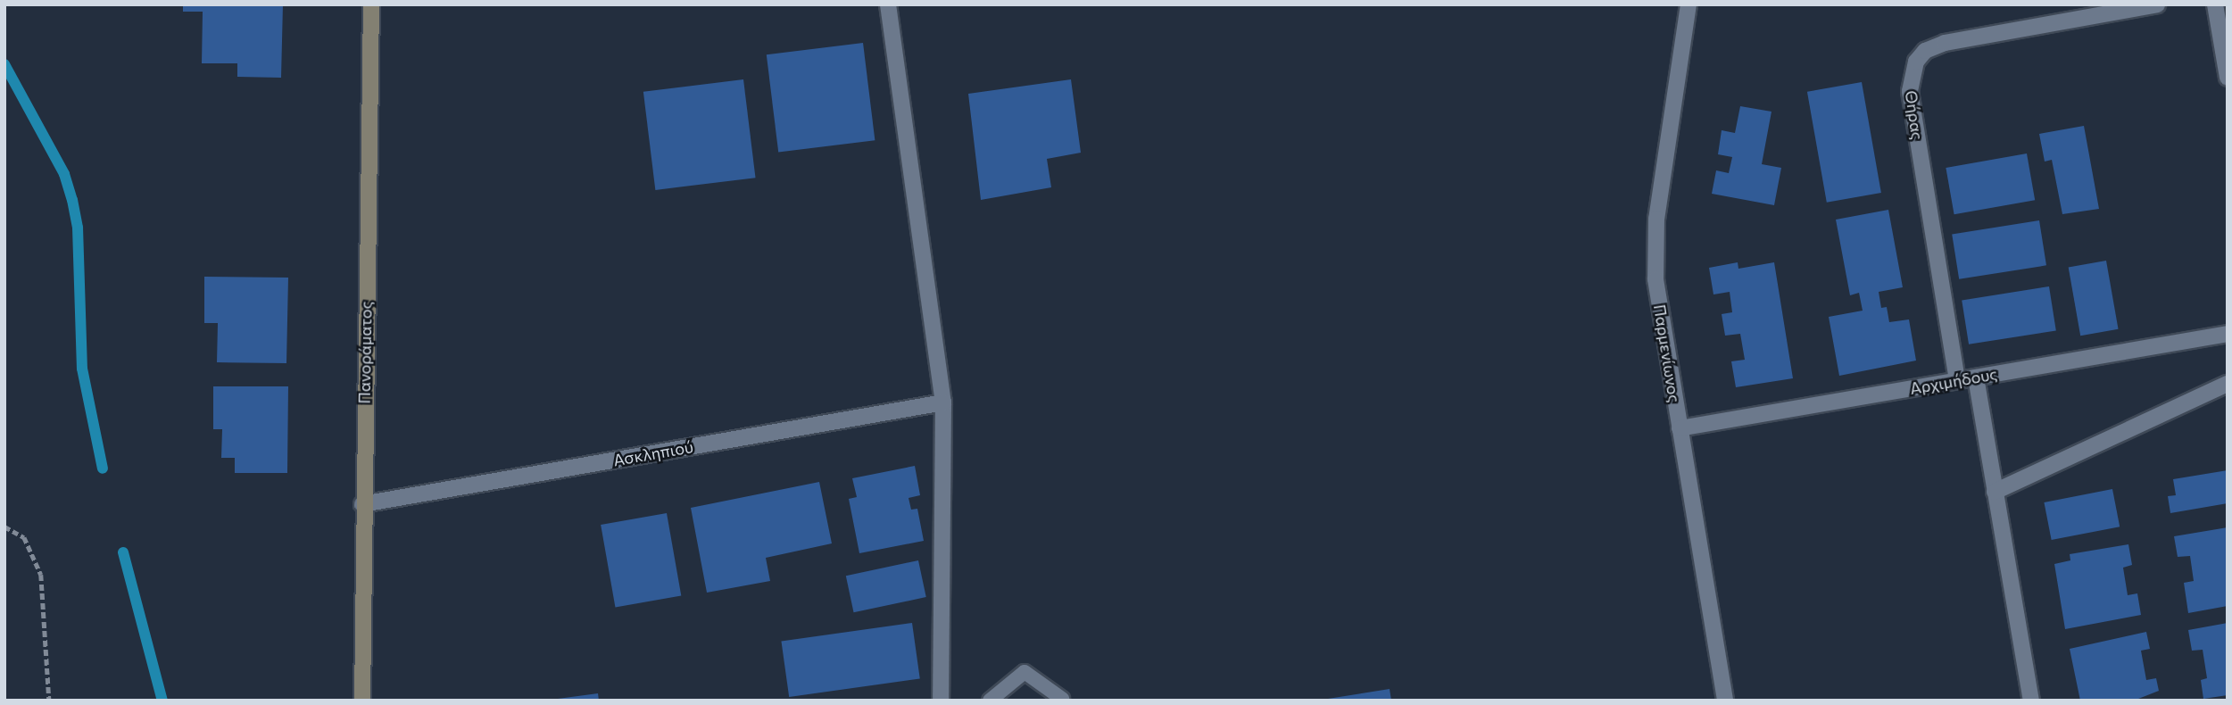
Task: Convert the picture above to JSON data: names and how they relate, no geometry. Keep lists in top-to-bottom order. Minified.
{"streets":{"main road":["Πανοράματος"],"street":["Θήρας","Παρμενίωνος","Αρχιμήδους","Ασκληπιού"]},"crossings":[["Θήρας","Αρχιμήδους"],["Πανοράματος","Ασκληπιού"],["Παρμενίωνος","Αρχιμήδους"]]}
